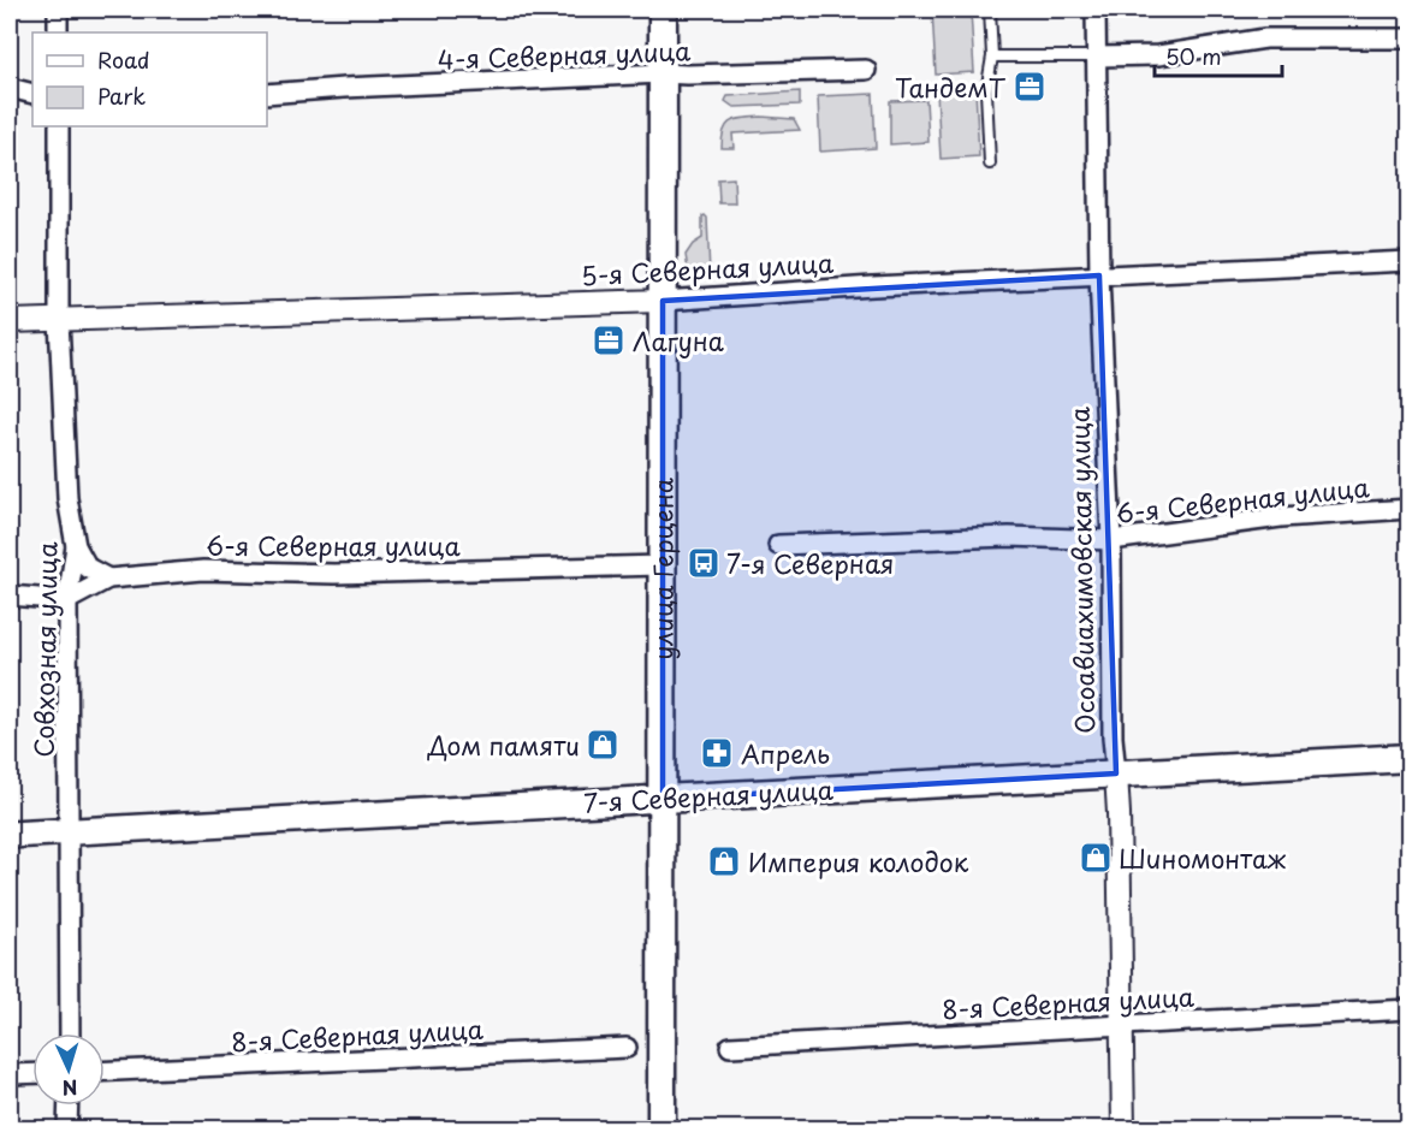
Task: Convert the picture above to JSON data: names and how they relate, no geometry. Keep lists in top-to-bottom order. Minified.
{"streets":{"main road":["улица Герцена","7-я Северная улица"],"street":["4-я Северная улица","5-я Северная улица","6-я Северная улица","Осоавиахимовская улица","Совхозная улица","8-я Северная улица"]},"crossings":[["4-я Северная улица","улица Герцена"],["5-я Северная улица","улица Герцена"],["5-я Северная улица","Осоавиахимовская улица"],["5-я Северная улица","Совхозная улица"],["6-я Северная улица","улица Герцена"],["6-я Северная улица","Осоавиахимовская улица"],["6-я Северная улица","Совхозная улица"],["улица Герцена","7-я Северная улица"],["Осоавиахимовская улица","7-я Северная улица"],["Осоавиахимовская улица","8-я Северная улица"],["Совхозная улица","7-я Северная улица"]],"places":{"office":["ТандемТ","Лагуна"],"bus stop":["7-я Северная"],"shop":["Дом памяти","Шиномонтаж","Империя колодок"],"pharmacy":["Апрель"]},"legend":["Road","Park"],"scale_bar":"50 m","north":"bottom"}
